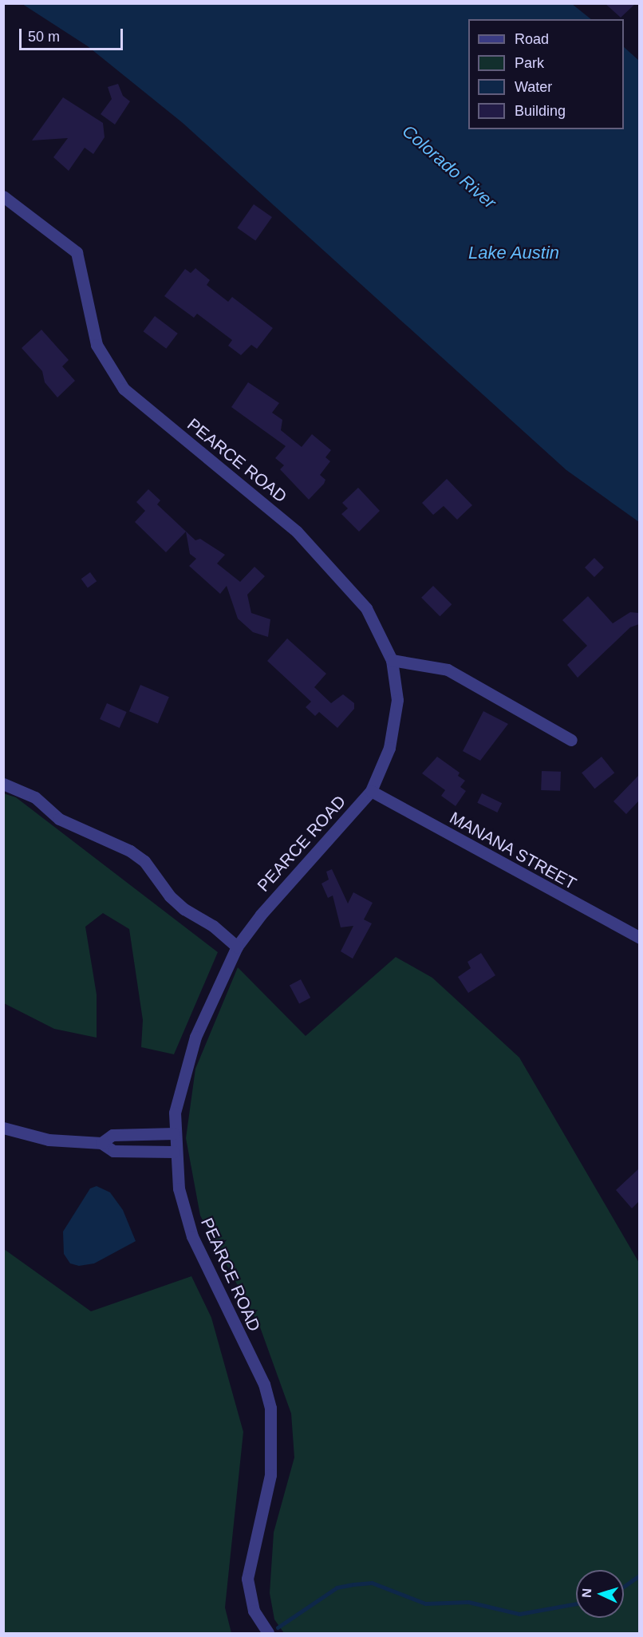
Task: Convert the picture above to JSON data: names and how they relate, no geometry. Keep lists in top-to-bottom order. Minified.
{"streets":{"street":["PEARCE ROAD","MANANA STREET"]},"crossings":[["PEARCE ROAD","MANANA STREET"]],"water":["Colorado River","Lake Austin"],"legend":["Road","Park","Water","Building"],"scale_bar":"50 m","north":"left"}
